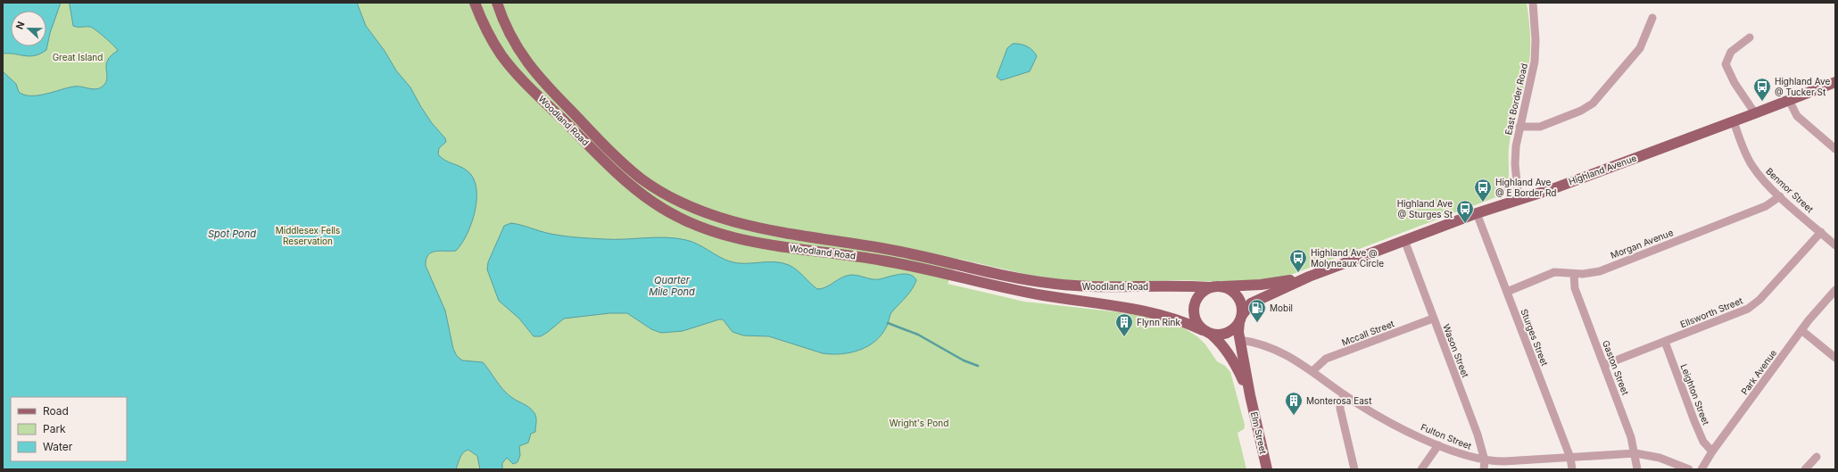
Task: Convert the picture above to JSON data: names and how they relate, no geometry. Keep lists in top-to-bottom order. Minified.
{"streets":{"main road":["Woodland Road","Highland Avenue","Elm Street"],"street":["East Border Road","Benmor Street","Morgan Avenue","Ellsworth Street","Mccall Street","Sturges Street","Wason Street","Gaston Street","Park Avenue","Leighton Street","Fulton Street"]},"crossings":[["East Border Road","Highland Avenue"],["Woodland Road","Highland Avenue"],["Woodland Road","Elm Street"],["Highland Avenue","Benmor Street"],["Highland Avenue","Sturges Street"],["Highland Avenue","Wason Street"],["Highland Avenue","Elm Street"],["Benmor Street","Morgan Avenue"],["Benmor Street","Ellsworth Street"],["Morgan Avenue","Sturges Street"],["Morgan Avenue","Gaston Street"],["Ellsworth Street","Gaston Street"],["Ellsworth Street","Leighton Street"],["Mccall Street","Wason Street"],["Mccall Street","Fulton Street"],["Sturges Street","Fulton Street"],["Wason Street","Fulton Street"],["Gaston Street","Fulton Street"],["Park Avenue","Leighton Street"],["Elm Street","Fulton Street"]],"water":["Spot Pond","Quarter Mile Pond"],"parks":["Great Island","Middlesex Fells Reservation","Wright's Pond"],"places":{"bus stop":["Highland Ave @ Tucker St","Highland Ave @ E Border Rd","Highland Ave @ Sturges St","Highland Ave @ Molyneaux Circle"],"fuel station":["Mobil"],"building":["Flynn Rink","Monterosa East"]},"legend":["Road","Park","Water"],"north":"left"}
